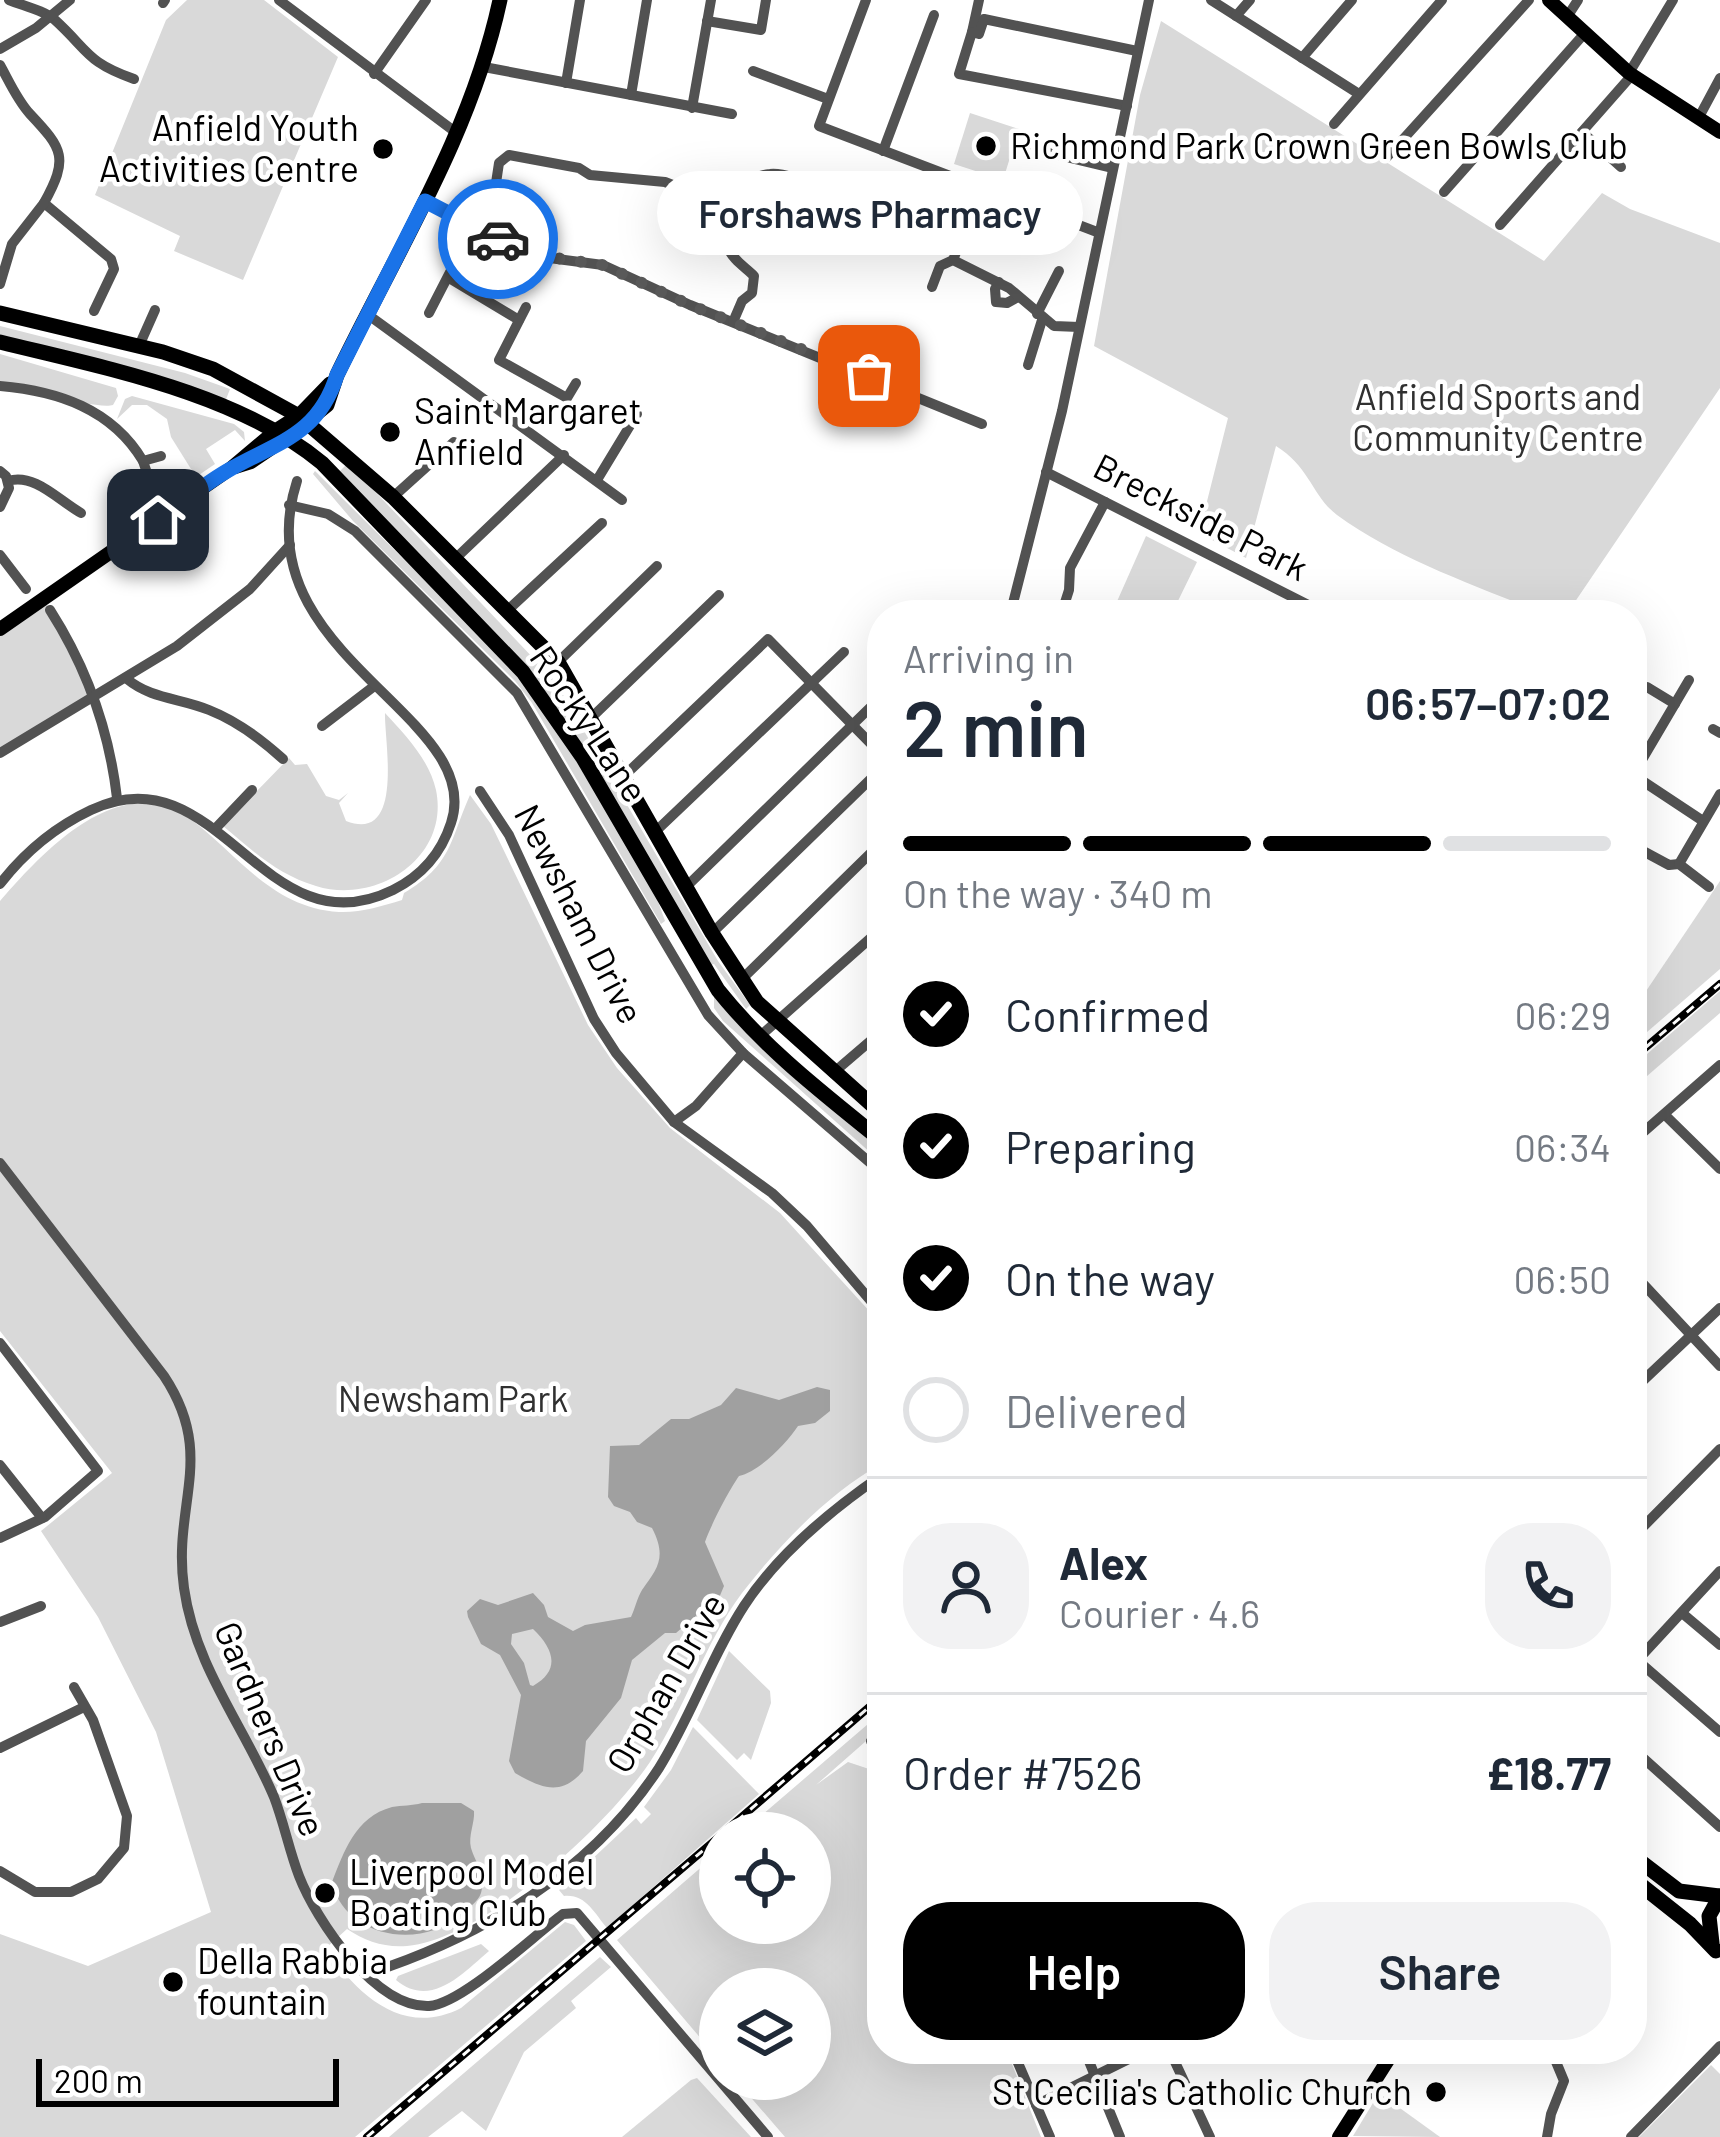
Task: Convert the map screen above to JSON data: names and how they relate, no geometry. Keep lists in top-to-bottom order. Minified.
{"streets":{"highway":["Rocky Lane"],"street":["Breckside Park","Newsham Drive","Orphan Drive","Gardners Drive"]},"crossings":[["Orphan Drive","Gardners Drive"]],"parks":["Anfield Sports and Community Centre","Newsham Park"],"places":["Richmond Park Crown Green Bowls Club","Anfield Youth Activities Centre","Forshaws Pharmacy","Saint Margaret Anfield","Liverpool Model Boating Club","Della Rabbia fountain","St Cecilia's Catholic Church"],"scale_bar":"200 m","page":{"bubble":"Forshaws Pharmacy","heading":["2 min","Arriving in","06:57–07:02"],"panel":["Alex","Courier · 4.6","Order #7526","£18.77"],"bar":"On the way · 340 m","list":[["Confirmed","06:29"],["Preparing","06:34"],["On the way","06:50"],"Delivered"],"buttons":["Help","Share"],"scale":"200 m"}}
